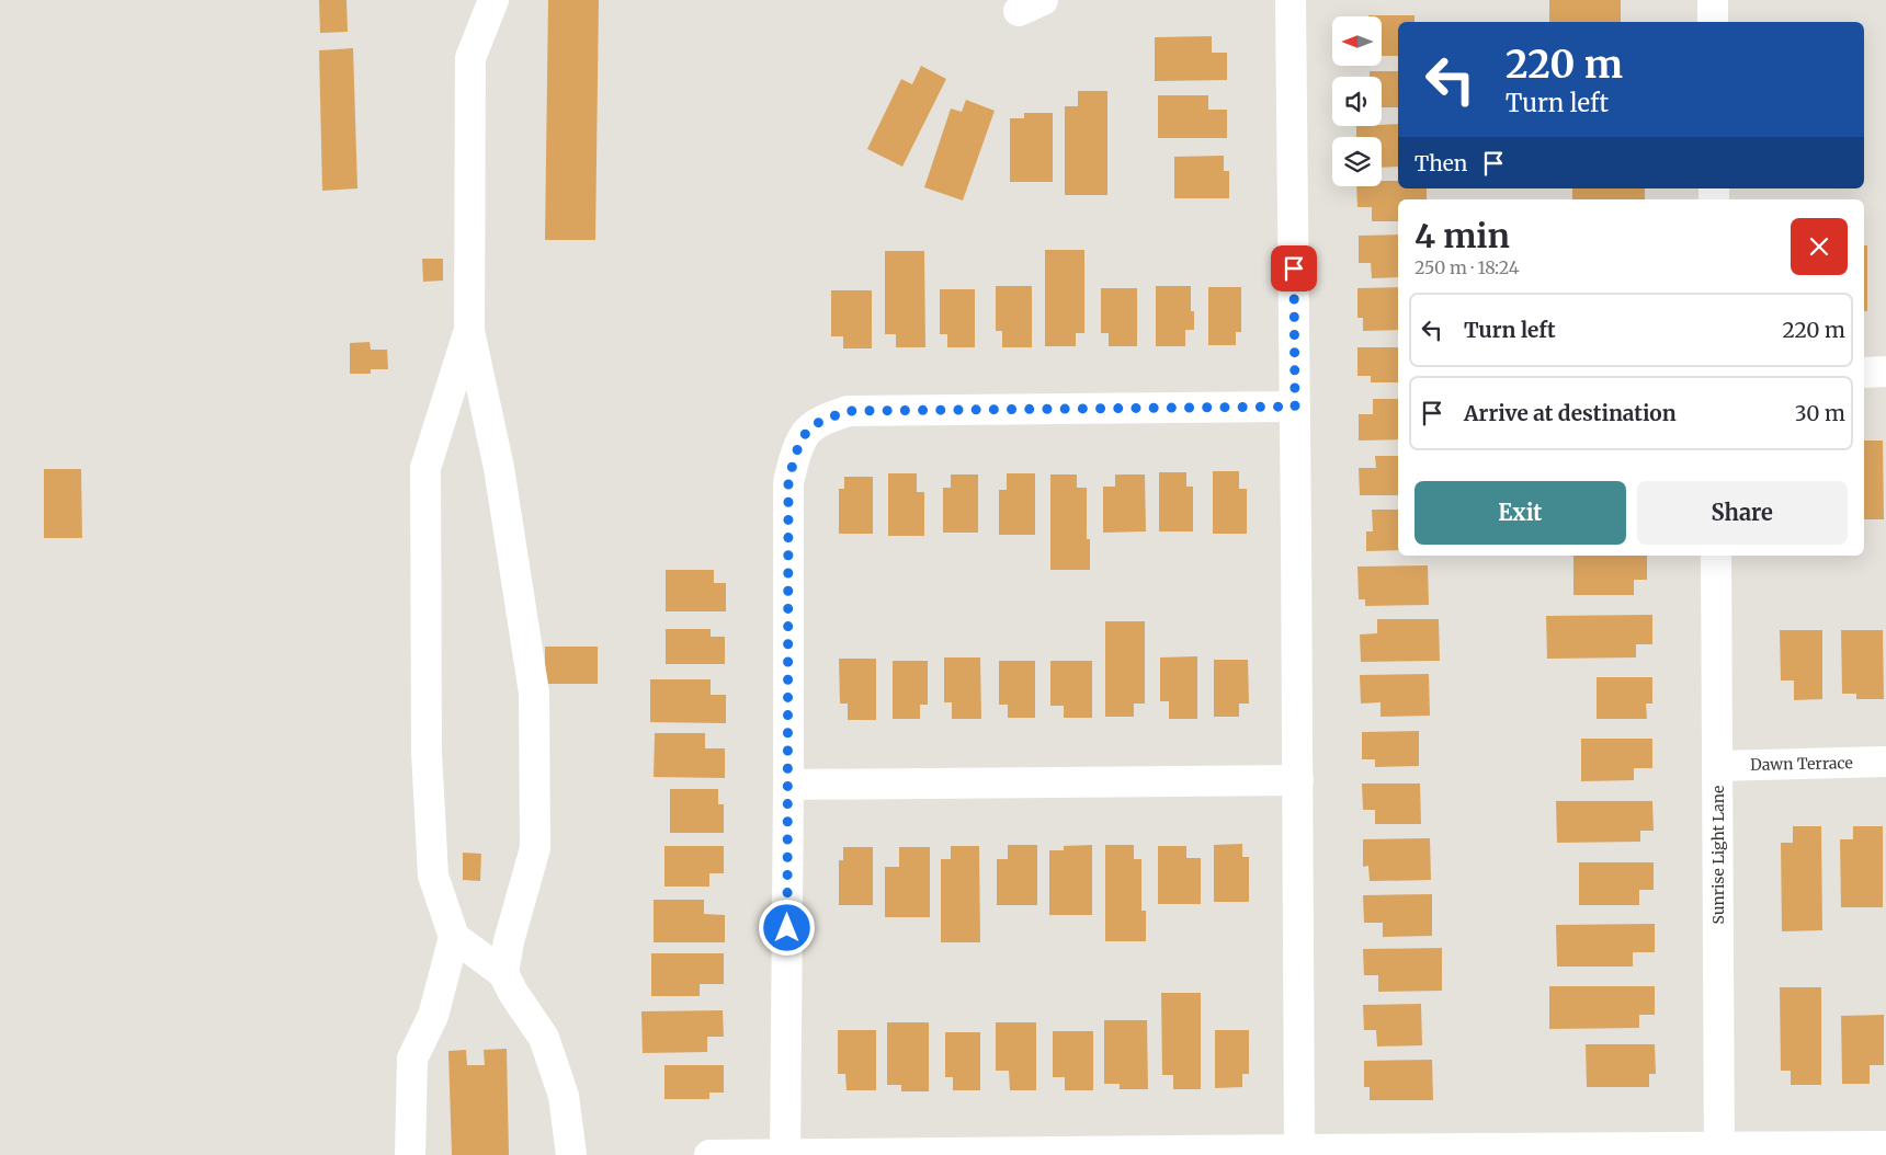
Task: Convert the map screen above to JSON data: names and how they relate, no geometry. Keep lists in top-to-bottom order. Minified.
{"streets":{"street":["Dawn Terrace","Sunrise Light Lane"]},"crossings":[["Dawn Terrace","Sunrise Light Lane"]],"north":"left","page":{"turn":["220 m","Turn left"],"then":"Then","heading":["4 min","250 m · 18:24"],"list":[{"name":"Turn left","value":"220 m"},{"name":"Arrive at destination","value":"30 m"}],"buttons":["Exit","Share"]}}
